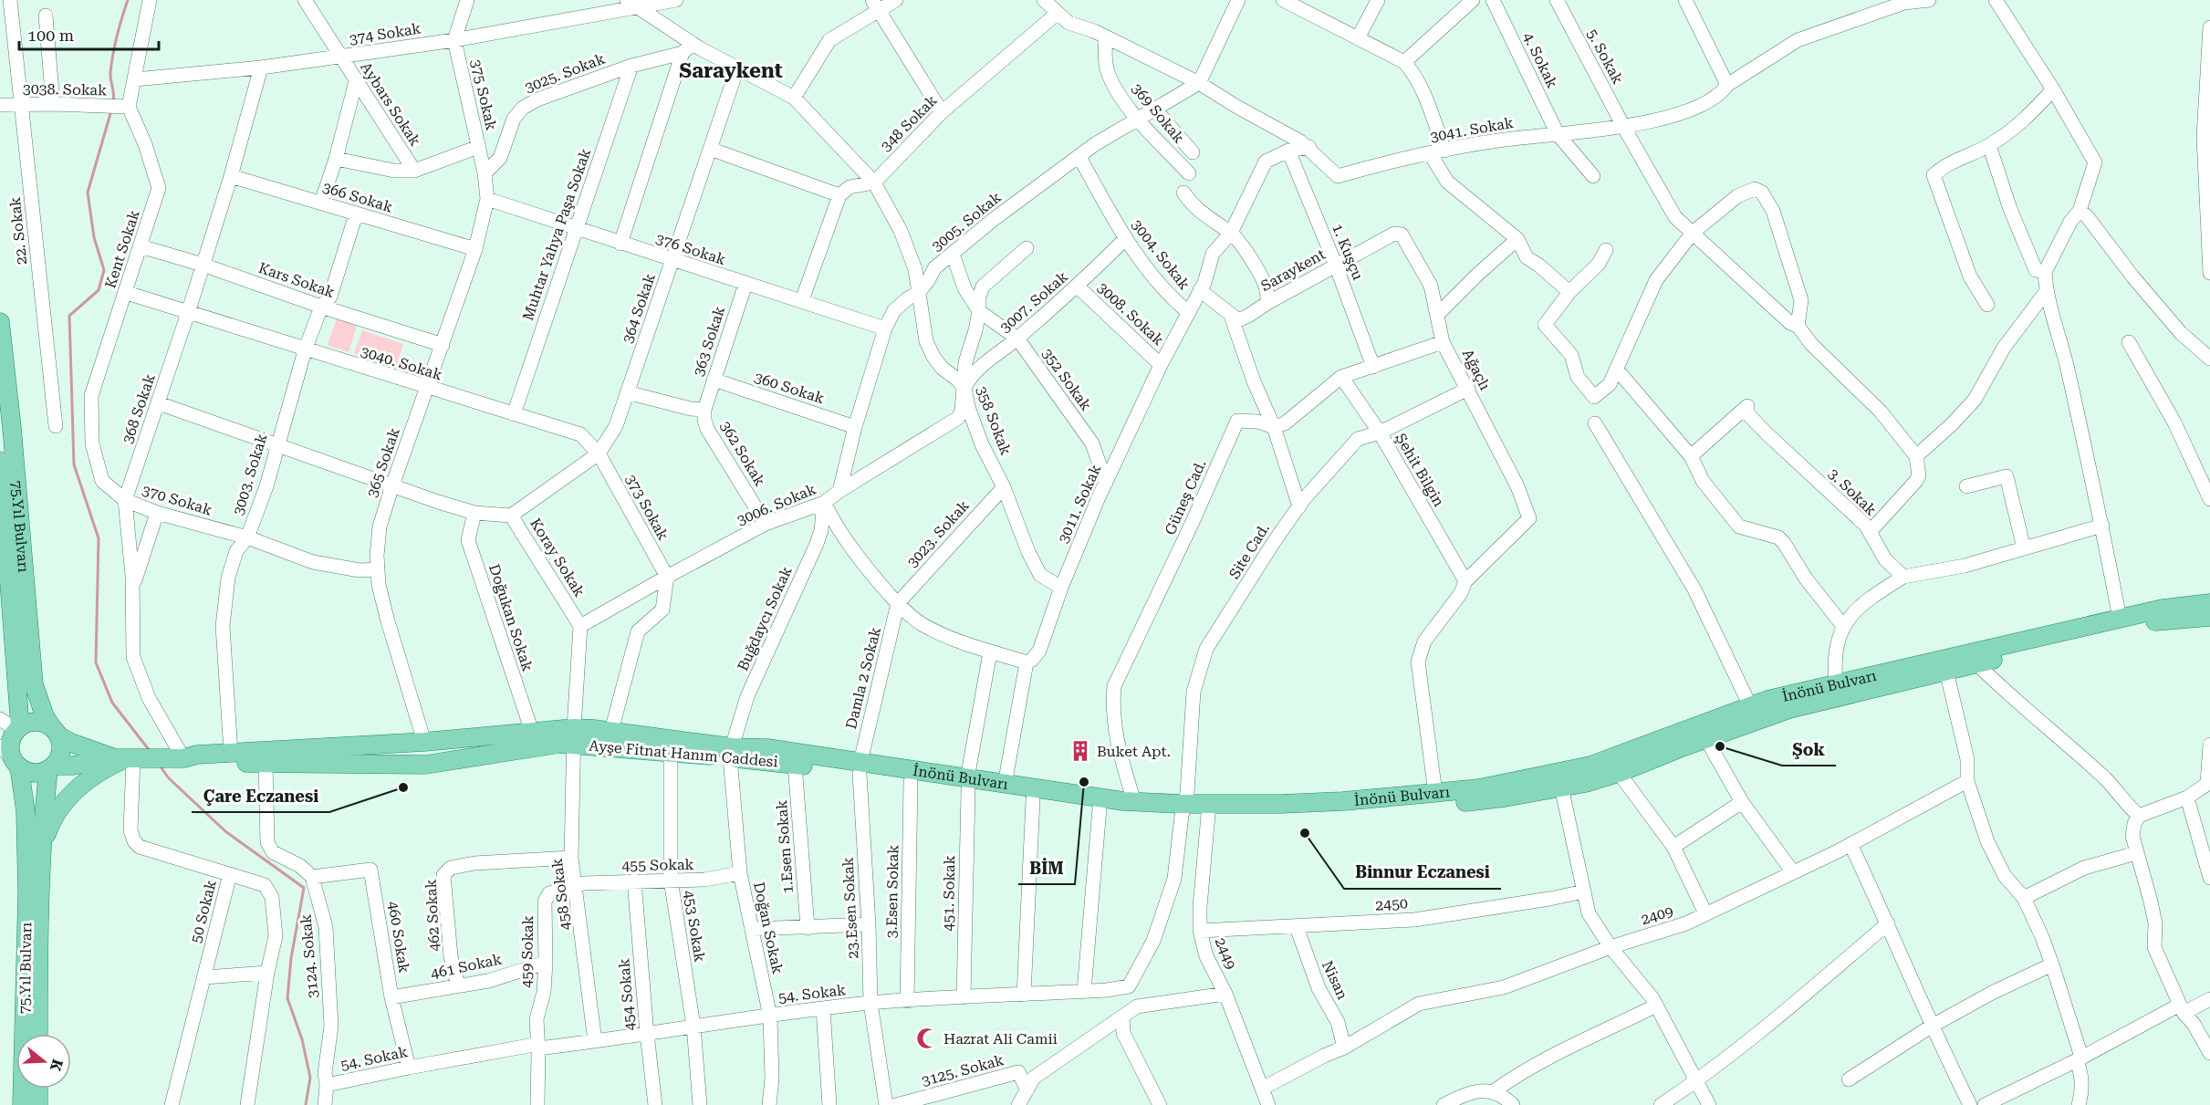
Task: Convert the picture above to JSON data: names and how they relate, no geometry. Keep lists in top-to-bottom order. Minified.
{"streets":{"main road":["75.Yıl Bulvarı","İnönü Bulvarı","Ayşe Fitnat Hanım Caddesi"],"street":["374 Sokak","5. Sokak","4. Sokak","3025. Sokak","3038. Sokak","375 Sokak","Aybars Sokak","369 Sokak","348 Sokak","3041. Sokak","366 Sokak","3005. Sokak","22. Sokak","Muhtar Yahya Paşa Sokak","Kent Sokak","376 Sokak","1. Kuşçu","3004. Sokak","Saraykent","Kars Sokak","3007. Sokak","364 Sokak","3008. Sokak","363 Sokak","3040. Sokak","Ağaçlı","352 Sokak","360 Sokak","368 Sokak","358 Sokak","362 Sokak","365 Sokak","Şehit Bilgin","3003. Sokak","3. Sokak","Güneş Cad.","370 Sokak","3011. Sokak","3006. Sokak","373 Sokak","3023. Sokak","Site Cad.","Koray Sokak","Doğukan Sokak","Buğdaycı Sokak","Damla 2 Sokak","1.Esen Sokak","455 Sokak","3.Esen Sokak","451. Sokak","458 Sokak","2450","23.Esen Sokak","50 Sokak","462 Sokak","2409","453 Sokak","Doğan Sokak","460 Sokak","459 Sokak","2449","3124. Sokak","461 Sokak","Nisan","54. Sokak","454 Sokak","3125. Sokak"]},"crossings":[["374 Sokak","375 Sokak"],["374 Sokak","Aybars Sokak"],["374 Sokak","368 Sokak"],["5. Sokak","3041. Sokak"],["4. Sokak","3041. Sokak"],["3025. Sokak","375 Sokak"],["3025. Sokak","Muhtar Yahya Paşa Sokak"],["3038. Sokak","22. Sokak"],["3038. Sokak","Kent Sokak"],["375 Sokak","376 Sokak"],["375 Sokak","365 Sokak"],["369 Sokak","3041. Sokak"],["369 Sokak","3005. Sokak"],["348 Sokak","3041. Sokak"],["348 Sokak","358 Sokak"],["3041. Sokak","3005. Sokak"],["3041. Sokak","3011. Sokak"],["366 Sokak","368 Sokak"],["366 Sokak","365 Sokak"],["366 Sokak","3003. Sokak"],["3005. Sokak","376 Sokak"],["3005. Sokak","3004. Sokak"],["3005. Sokak","360 Sokak"],["3005. Sokak","358 Sokak"],["3005. Sokak","3006. Sokak"],["Muhtar Yahya Paşa Sokak","376 Sokak"],["Muhtar Yahya Paşa Sokak","3040. Sokak"],["Kent Sokak","Kars Sokak"],["Kent Sokak","3040. Sokak"],["Kent Sokak","368 Sokak"],["Kent Sokak","370 Sokak"],["376 Sokak","364 Sokak"],["376 Sokak","363 Sokak"],["376 Sokak","365 Sokak"],["1. Kuşçu","Saraykent"],["1. Kuşçu","3011. Sokak"],["3004. Sokak","3007. Sokak"],["3004. Sokak","3011. Sokak"],["Saraykent","Ağaçlı"],["Kars Sokak","368 Sokak"],["Kars Sokak","365 Sokak"],["Kars Sokak","3003. Sokak"],["3007. Sokak","3008. Sokak"],["3007. Sokak","352 Sokak"],["3007. Sokak","358 Sokak"],["3007. Sokak","3006. Sokak"],["364 Sokak","3040. Sokak"],["364 Sokak","362 Sokak"],["364 Sokak","373 Sokak"],["364 Sokak","Koray Sokak"],["3008. Sokak","3011. Sokak"],["363 Sokak","360 Sokak"],["363 Sokak","362 Sokak"],["3040. Sokak","368 Sokak"],["3040. Sokak","365 Sokak"],["3040. Sokak","3003. Sokak"],["3040. Sokak","373 Sokak"],["Ağaçlı","Şehit Bilgin"],["Ağaçlı","Site Cad."],["352 Sokak","3011. Sokak"],["352 Sokak","3006. Sokak"],["368 Sokak","370 Sokak"],["368 Sokak","Koray Sokak"],["368 Sokak","Ayşe Fitnat Hanım Caddesi"],["358 Sokak","3011. Sokak"],["358 Sokak","3006. Sokak"],["358 Sokak","3023. Sokak"],["362 Sokak","3006. Sokak"],["365 Sokak","370 Sokak"],["365 Sokak","Koray Sokak"],["365 Sokak","Ayşe Fitnat Hanım Caddesi"],["Şehit Bilgin","Site Cad."],["3003. Sokak","370 Sokak"],["3003. Sokak","Koray Sokak"],["3003. Sokak","Ayşe Fitnat Hanım Caddesi"],["Güneş Cad.","İnönü Bulvarı"],["3006. Sokak","373 Sokak"],["3006. Sokak","Koray Sokak"],["3006. Sokak","Buğdaycı Sokak"],["75.Yıl Bulvarı","Ayşe Fitnat Hanım Caddesi"],["3023. Sokak","Damla 2 Sokak"],["Site Cad.","İnönü Bulvarı"],["Site Cad.","Ayşe Fitnat Hanım Caddesi"],["Koray Sokak","Doğukan Sokak"],["Doğukan Sokak","Ayşe Fitnat Hanım Caddesi"],["Buğdaycı Sokak","İnönü Bulvarı"],["Buğdaycı Sokak","Ayşe Fitnat Hanım Caddesi"],["Buğdaycı Sokak","Doğan Sokak"],["Damla 2 Sokak","İnönü Bulvarı"],["Damla 2 Sokak","Ayşe Fitnat Hanım Caddesi"],["Damla 2 Sokak","23.Esen Sokak"],["İnönü Bulvarı","Ayşe Fitnat Hanım Caddesi"],["İnönü Bulvarı","451. Sokak"],["İnönü Bulvarı","458 Sokak"],["İnönü Bulvarı","23.Esen Sokak"],["İnönü Bulvarı","Doğan Sokak"],["İnönü Bulvarı","2449"],["Ayşe Fitnat Hanım Caddesi","1.Esen Sokak"],["Ayşe Fitnat Hanım Caddesi","3.Esen Sokak"],["Ayşe Fitnat Hanım Caddesi","451. Sokak"],["Ayşe Fitnat Hanım Caddesi","458 Sokak"],["Ayşe Fitnat Hanım Caddesi","23.Esen Sokak"],["Ayşe Fitnat Hanım Caddesi","50 Sokak"],["Ayşe Fitnat Hanım Caddesi","453 Sokak"],["Ayşe Fitnat Hanım Caddesi","Doğan Sokak"],["455 Sokak","458 Sokak"],["455 Sokak","453 Sokak"],["455 Sokak","Doğan Sokak"],["455 Sokak","459 Sokak"],["455 Sokak","454 Sokak"],["3.Esen Sokak","54. Sokak"],["451. Sokak","54. Sokak"],["458 Sokak","462 Sokak"],["458 Sokak","459 Sokak"],["458 Sokak","54. Sokak"],["2450","2449"],["2450","Nisan"],["23.Esen Sokak","54. Sokak"],["462 Sokak","461 Sokak"],["2409","2449"],["2409","Nisan"],["453 Sokak","54. Sokak"],["Doğan Sokak","54. Sokak"],["460 Sokak","3124. Sokak"],["460 Sokak","461 Sokak"],["460 Sokak","54. Sokak"],["459 Sokak","461 Sokak"],["459 Sokak","54. Sokak"],["3124. Sokak","54. Sokak"],["54. Sokak","454 Sokak"]],"districts":["Saraykent"],"places":{"other":["Şok","BİM","Çare Eczanesi","Binnur Eczanesi"],"building":["Buket Apt."],"mosque":["Hazrat Ali Camii"]},"scale_bar":"100 m","north":"right"}
